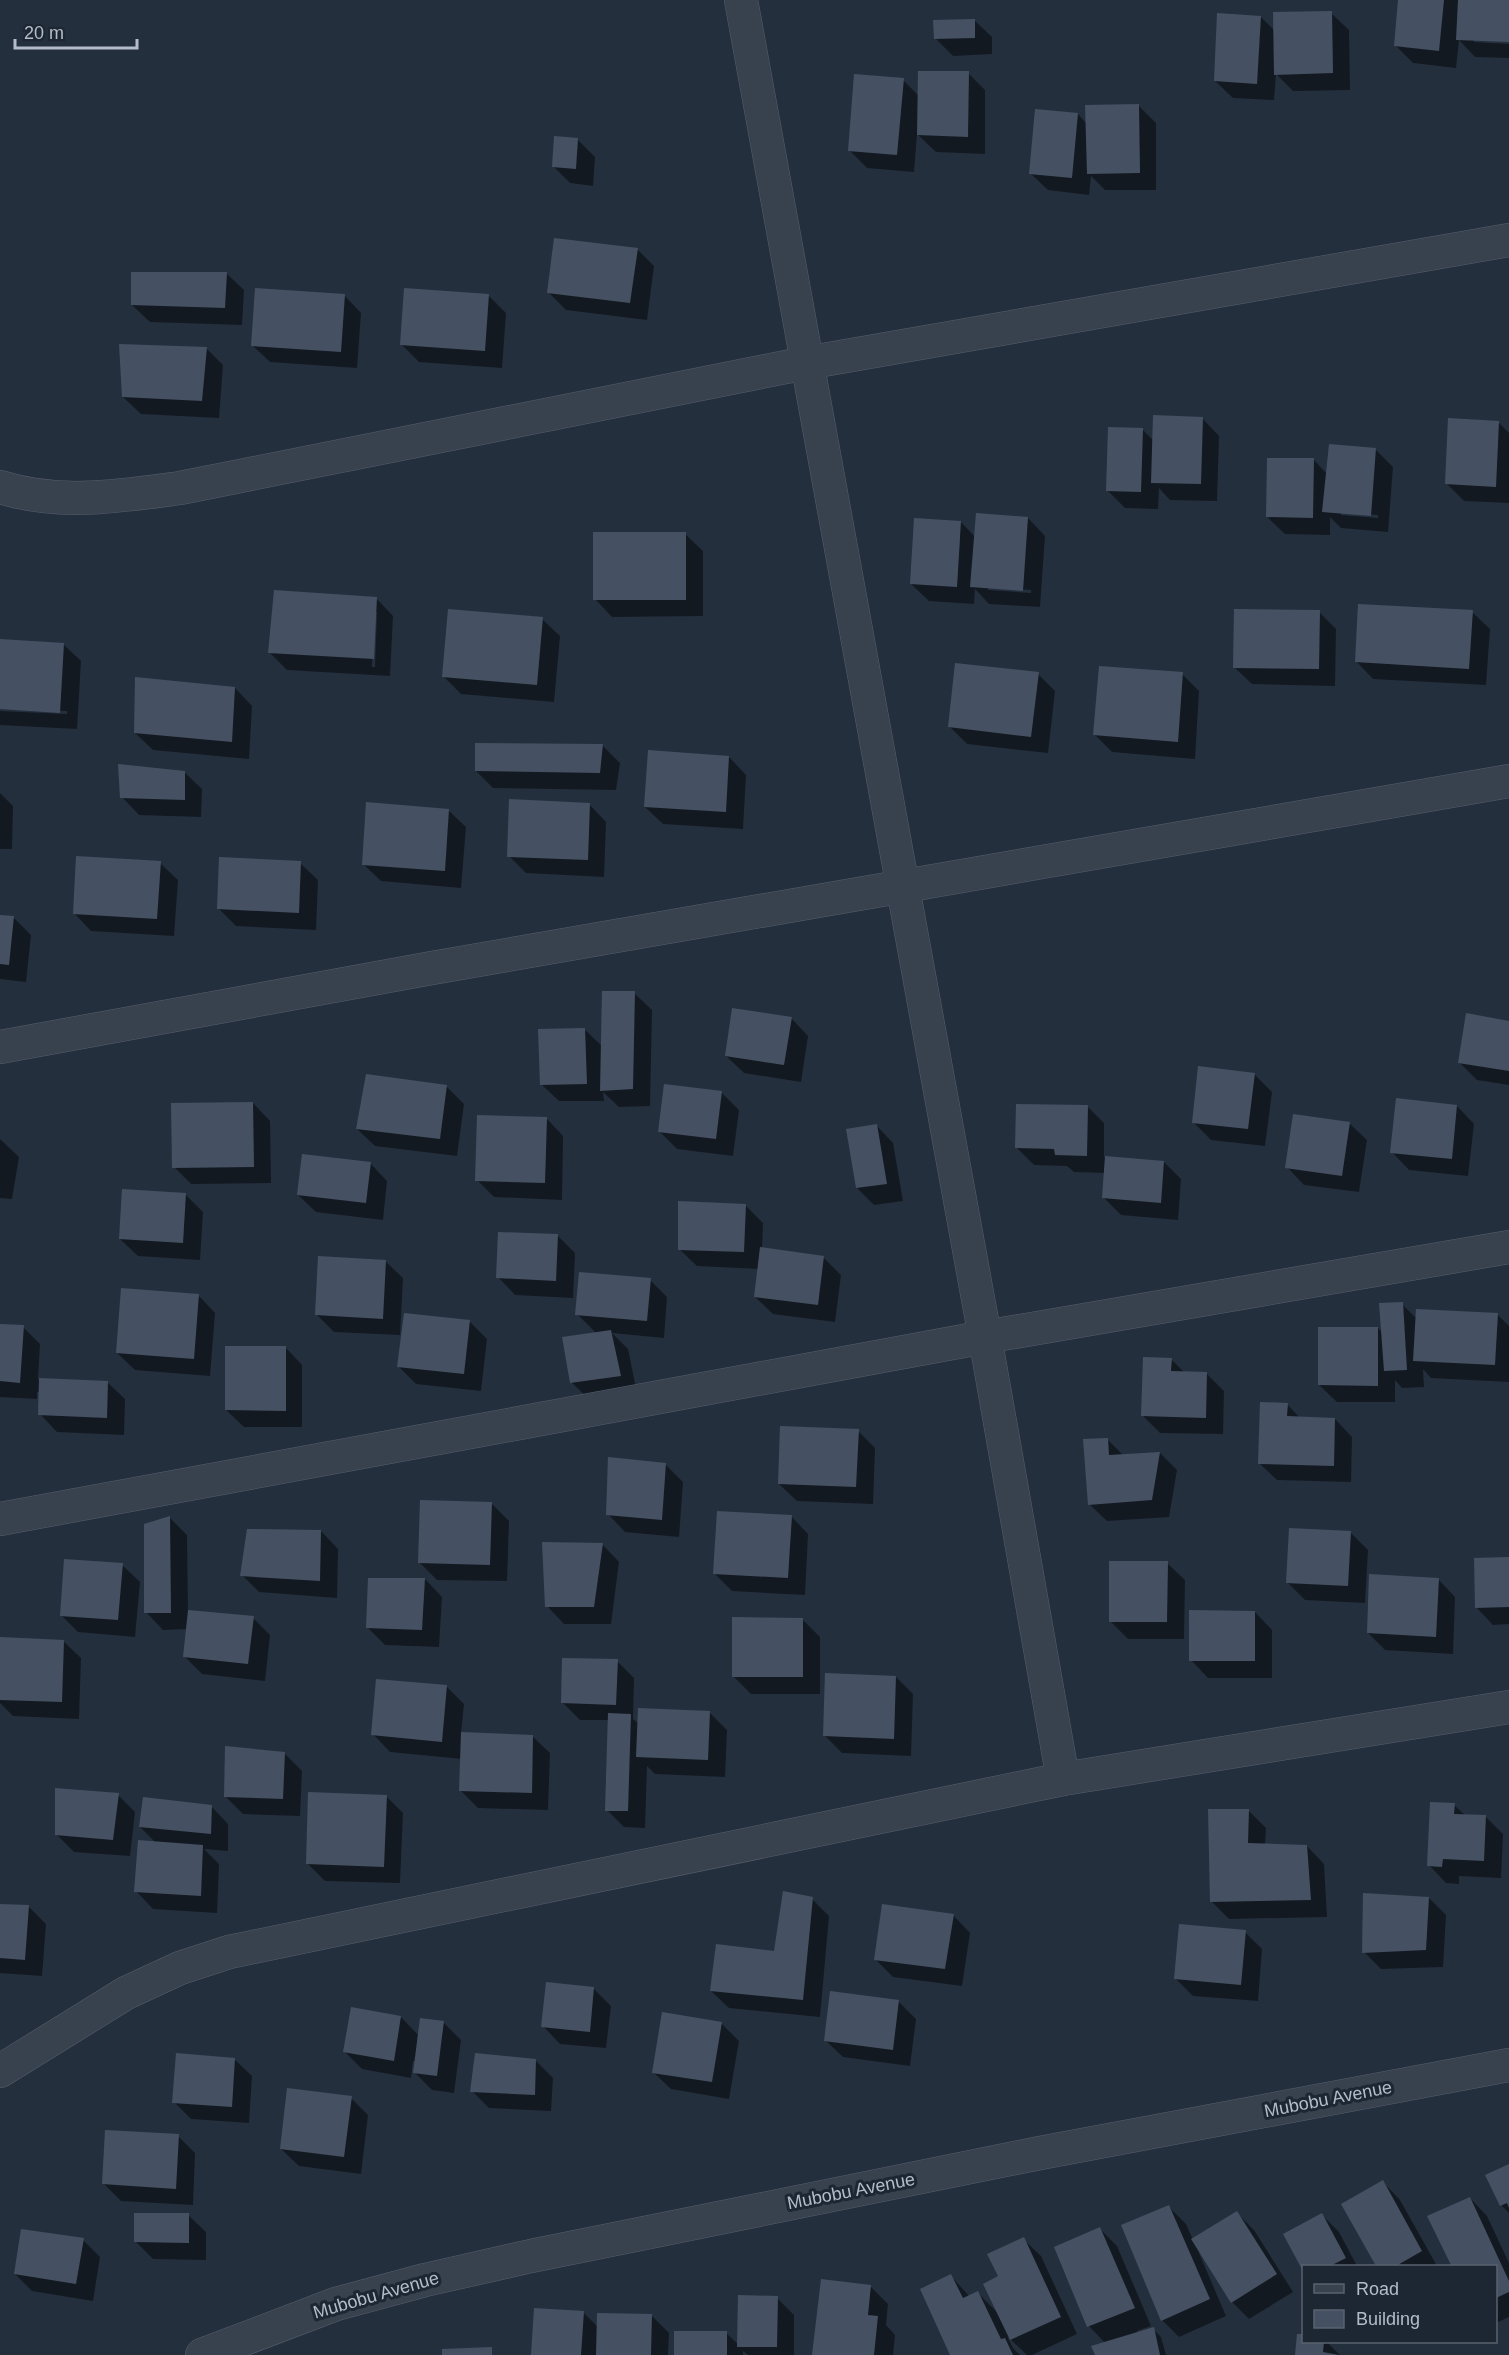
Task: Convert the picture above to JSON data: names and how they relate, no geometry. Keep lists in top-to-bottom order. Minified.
{"streets":{"street":["Mubobu Avenue"]},"legend":["Road","Building"],"scale_bar":"20 m"}
